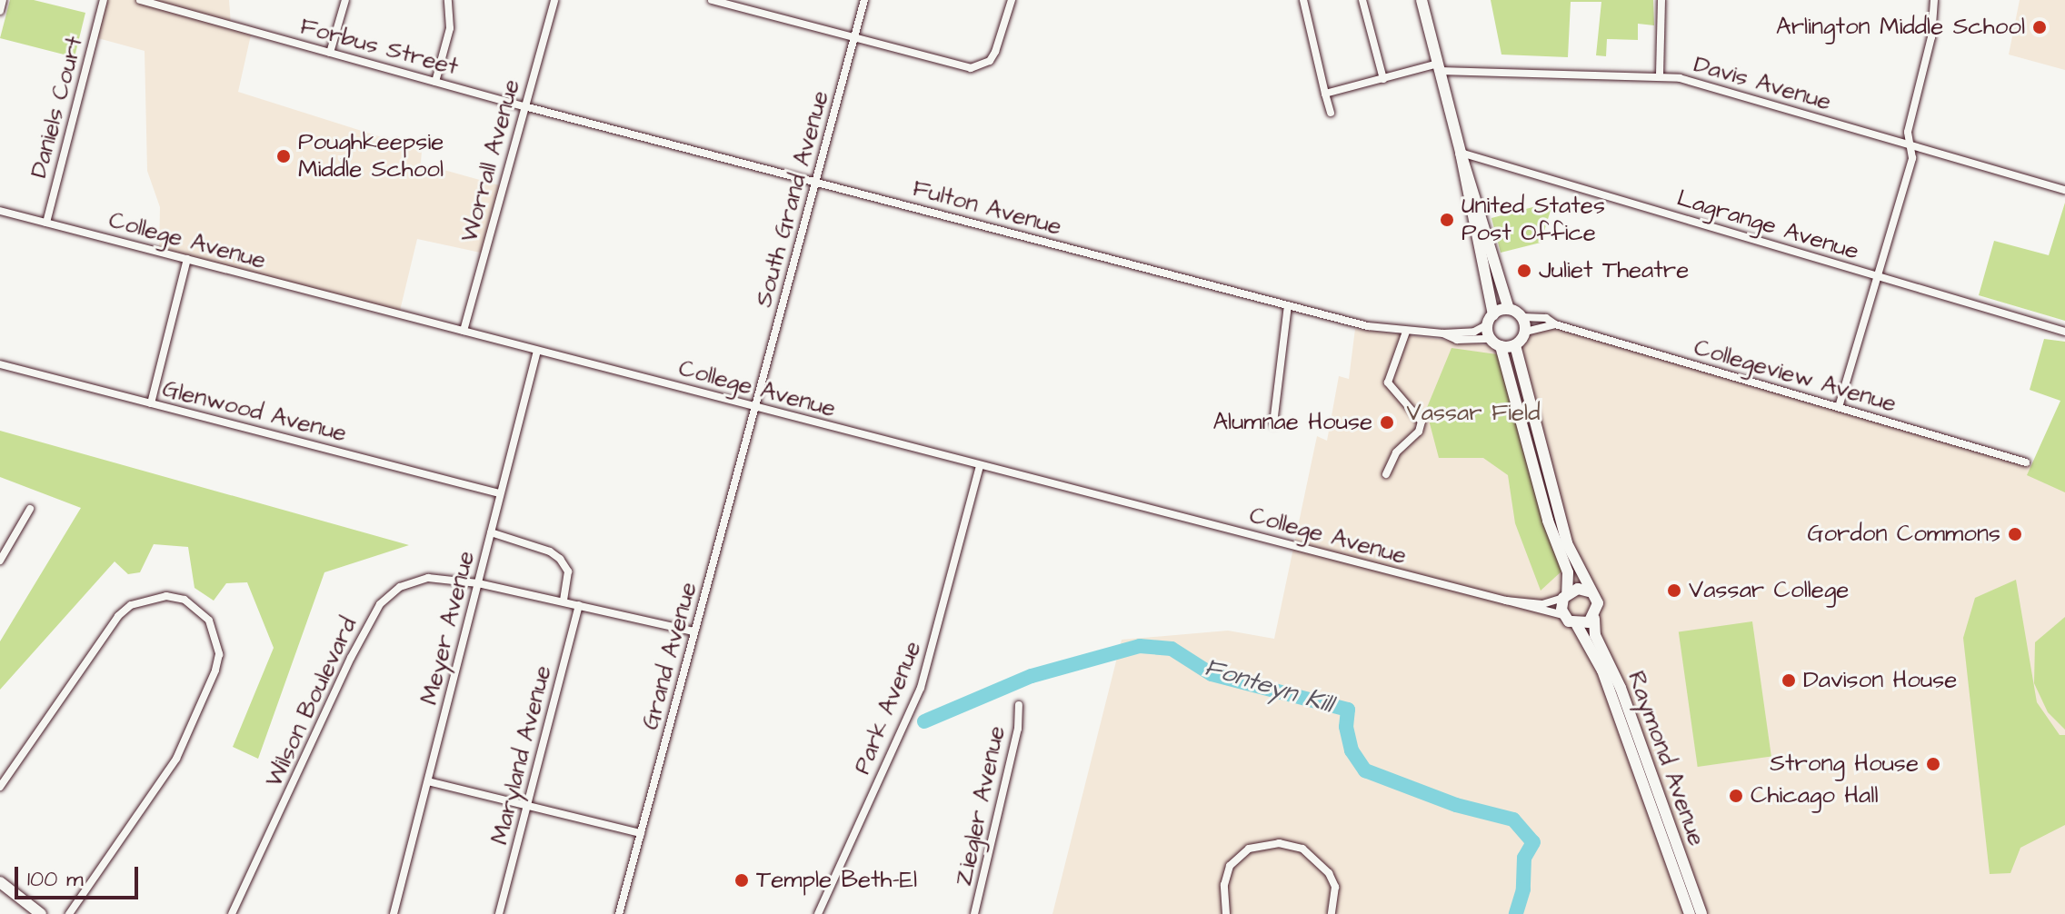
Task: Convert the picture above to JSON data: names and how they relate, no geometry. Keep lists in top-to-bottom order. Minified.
{"streets":{"main road":["Raymond Avenue"],"street":["Forbus Street","Davis Avenue","Daniels Court","Worrall Avenue","South Grand Avenue","Fulton Avenue","Lagrange Avenue","College Avenue","Collegeview Avenue","Glenwood Avenue","Meyer Avenue","Grand Avenue","Wilson Boulevard","Park Avenue","Maryland Avenue","Ziegler Avenue"]},"crossings":[["Forbus Street","Worrall Avenue"],["Forbus Street","Fulton Avenue"],["Daniels Court","College Avenue"],["Worrall Avenue","Fulton Avenue"],["Worrall Avenue","College Avenue"],["South Grand Avenue","Fulton Avenue"],["South Grand Avenue","College Avenue"],["South Grand Avenue","Grand Avenue"],["Fulton Avenue","Collegeview Avenue"],["College Avenue","Meyer Avenue"],["College Avenue","Grand Avenue"],["College Avenue","Park Avenue"],["College Avenue","Raymond Avenue"],["Glenwood Avenue","Meyer Avenue"],["Meyer Avenue","Wilson Boulevard"],["Grand Avenue","Wilson Boulevard"],["Wilson Boulevard","Maryland Avenue"]],"water":["Fonteyn Kill"],"parks":["Vassar Field"],"places":["Arlington Middle School","Poughkeepsie Middle School","United States Post Office","Juliet Theatre","Alumnae House","Gordon Commons","Vassar College","Davison House","Strong House","Chicago Hall","Temple Beth-El"],"scale_bar":"100 m"}
